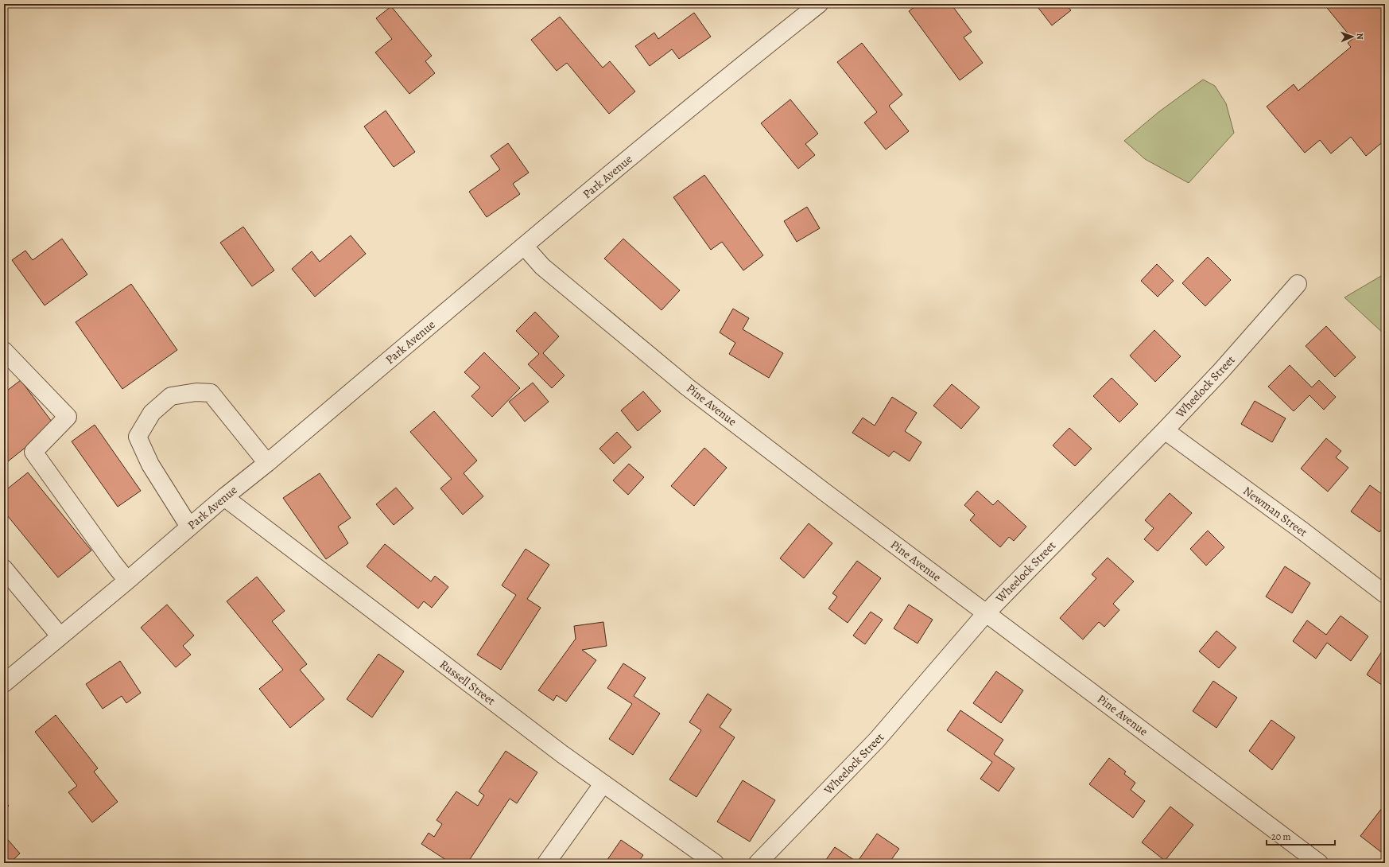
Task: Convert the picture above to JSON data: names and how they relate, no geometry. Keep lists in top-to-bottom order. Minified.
{"streets":{"street":["Park Avenue","Wheelock Street","Pine Avenue","Newman Street","Russell Street"]},"crossings":[["Park Avenue","Pine Avenue"],["Park Avenue","Russell Street"],["Wheelock Street","Pine Avenue"],["Wheelock Street","Newman Street"]],"scale_bar":"20 m","north":"right"}
